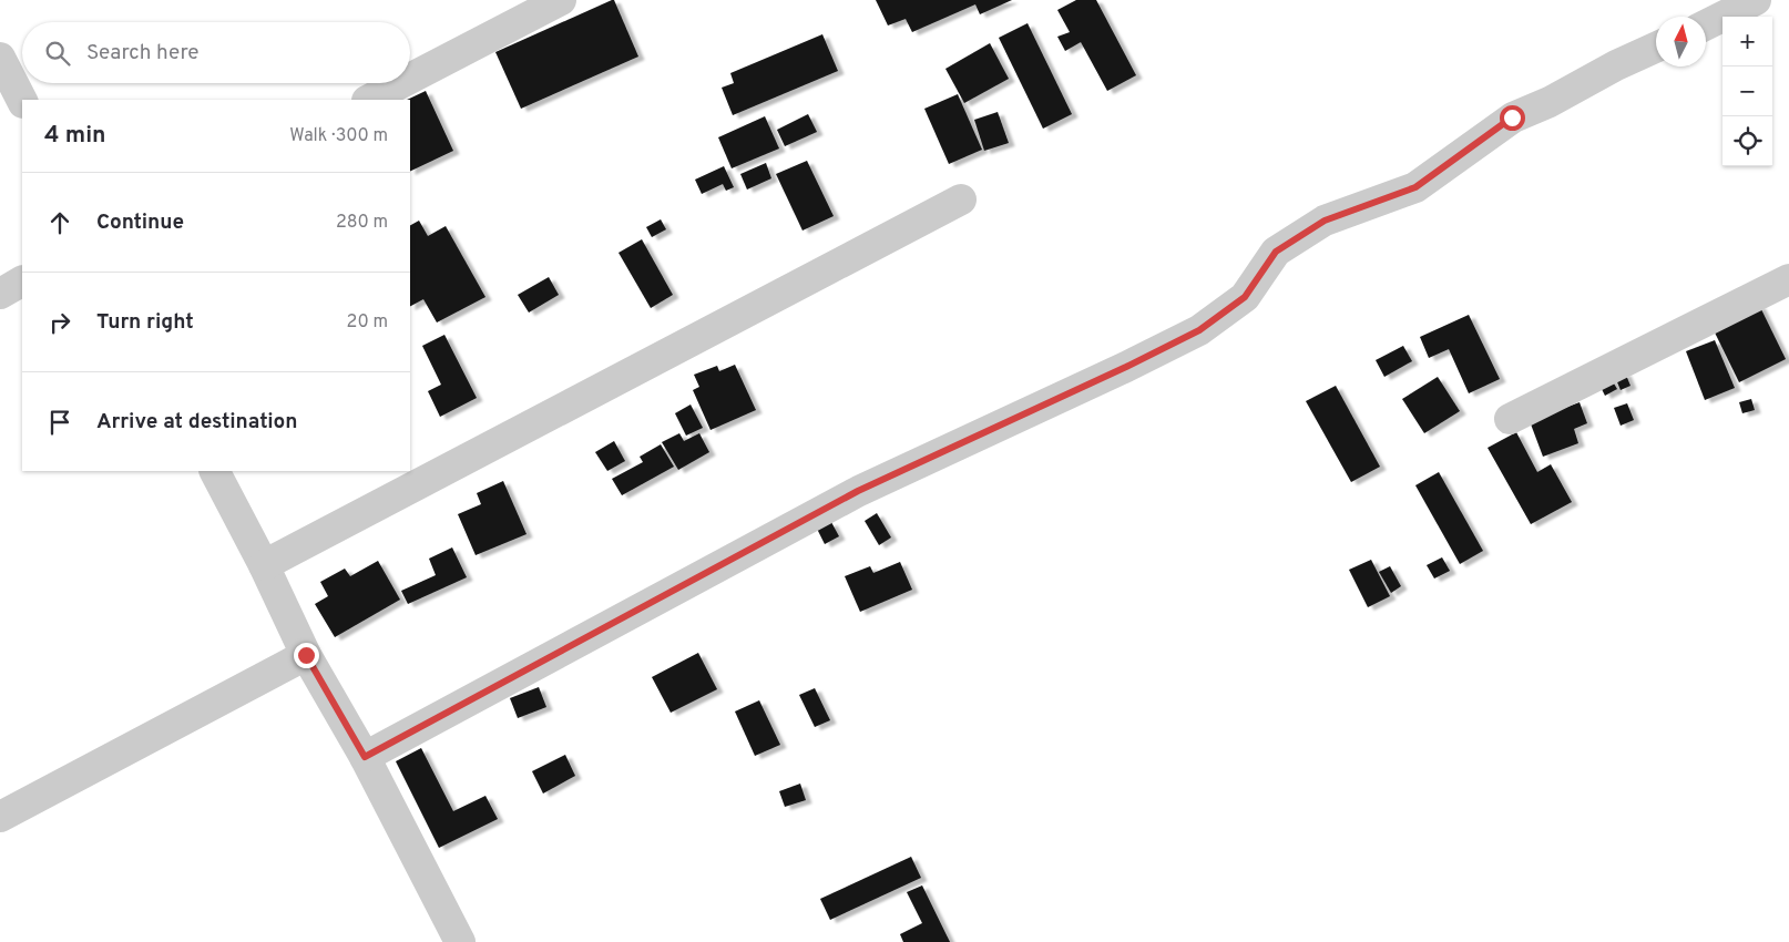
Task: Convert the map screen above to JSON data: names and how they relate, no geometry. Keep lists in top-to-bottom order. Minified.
{"north":"top","page":{"map_buttons":["+","−"],"search":"Search here","heading":["4 min","Walk · 300 m"],"list":[["Continue","280 m"],["Turn right","20 m"],"Arrive at destination"]}}
